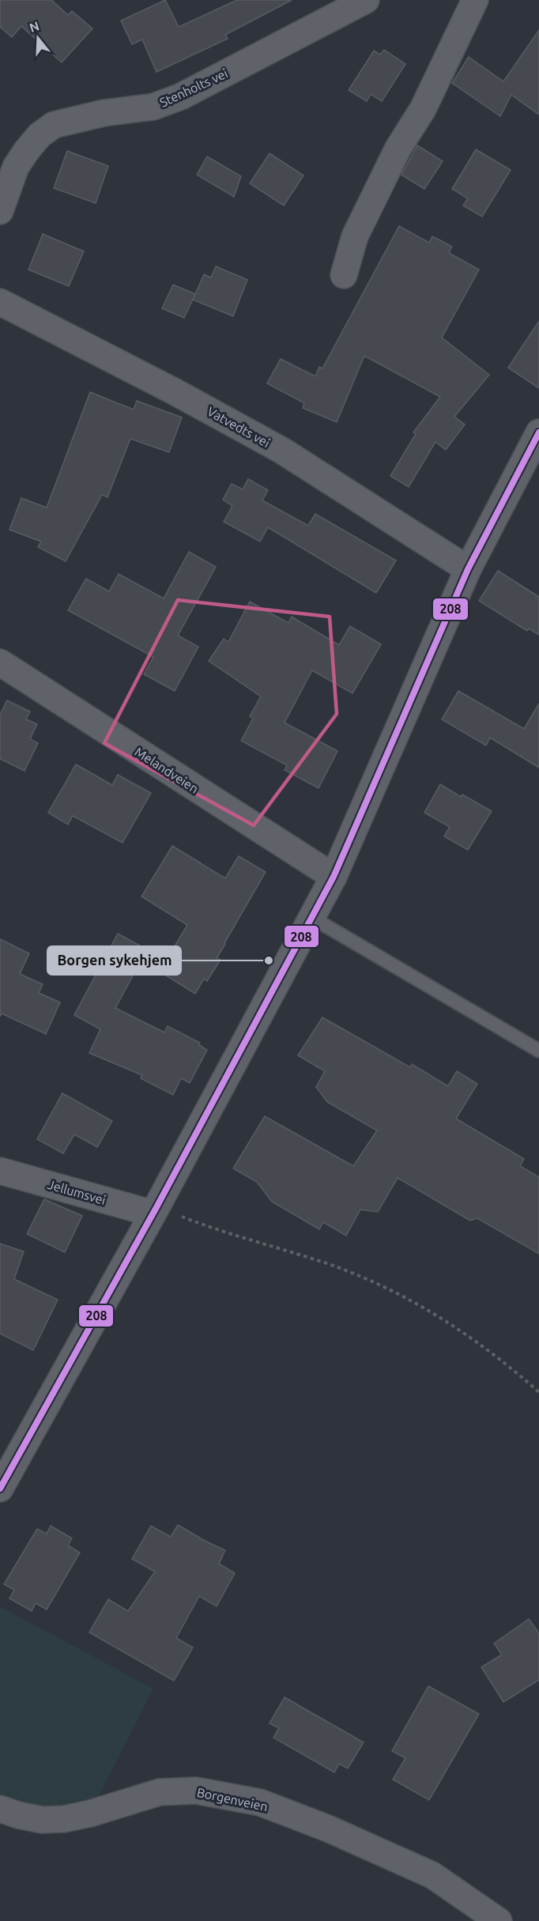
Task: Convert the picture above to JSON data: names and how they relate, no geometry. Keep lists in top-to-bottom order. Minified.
{"streets":{"street":["Stenholts vei","Vatvedts vei","Melandveien","Jellumsvei","Borgenveien"]},"places":["Borgen sykehjem"],"lines":["transit line 208"],"north":"top"}
